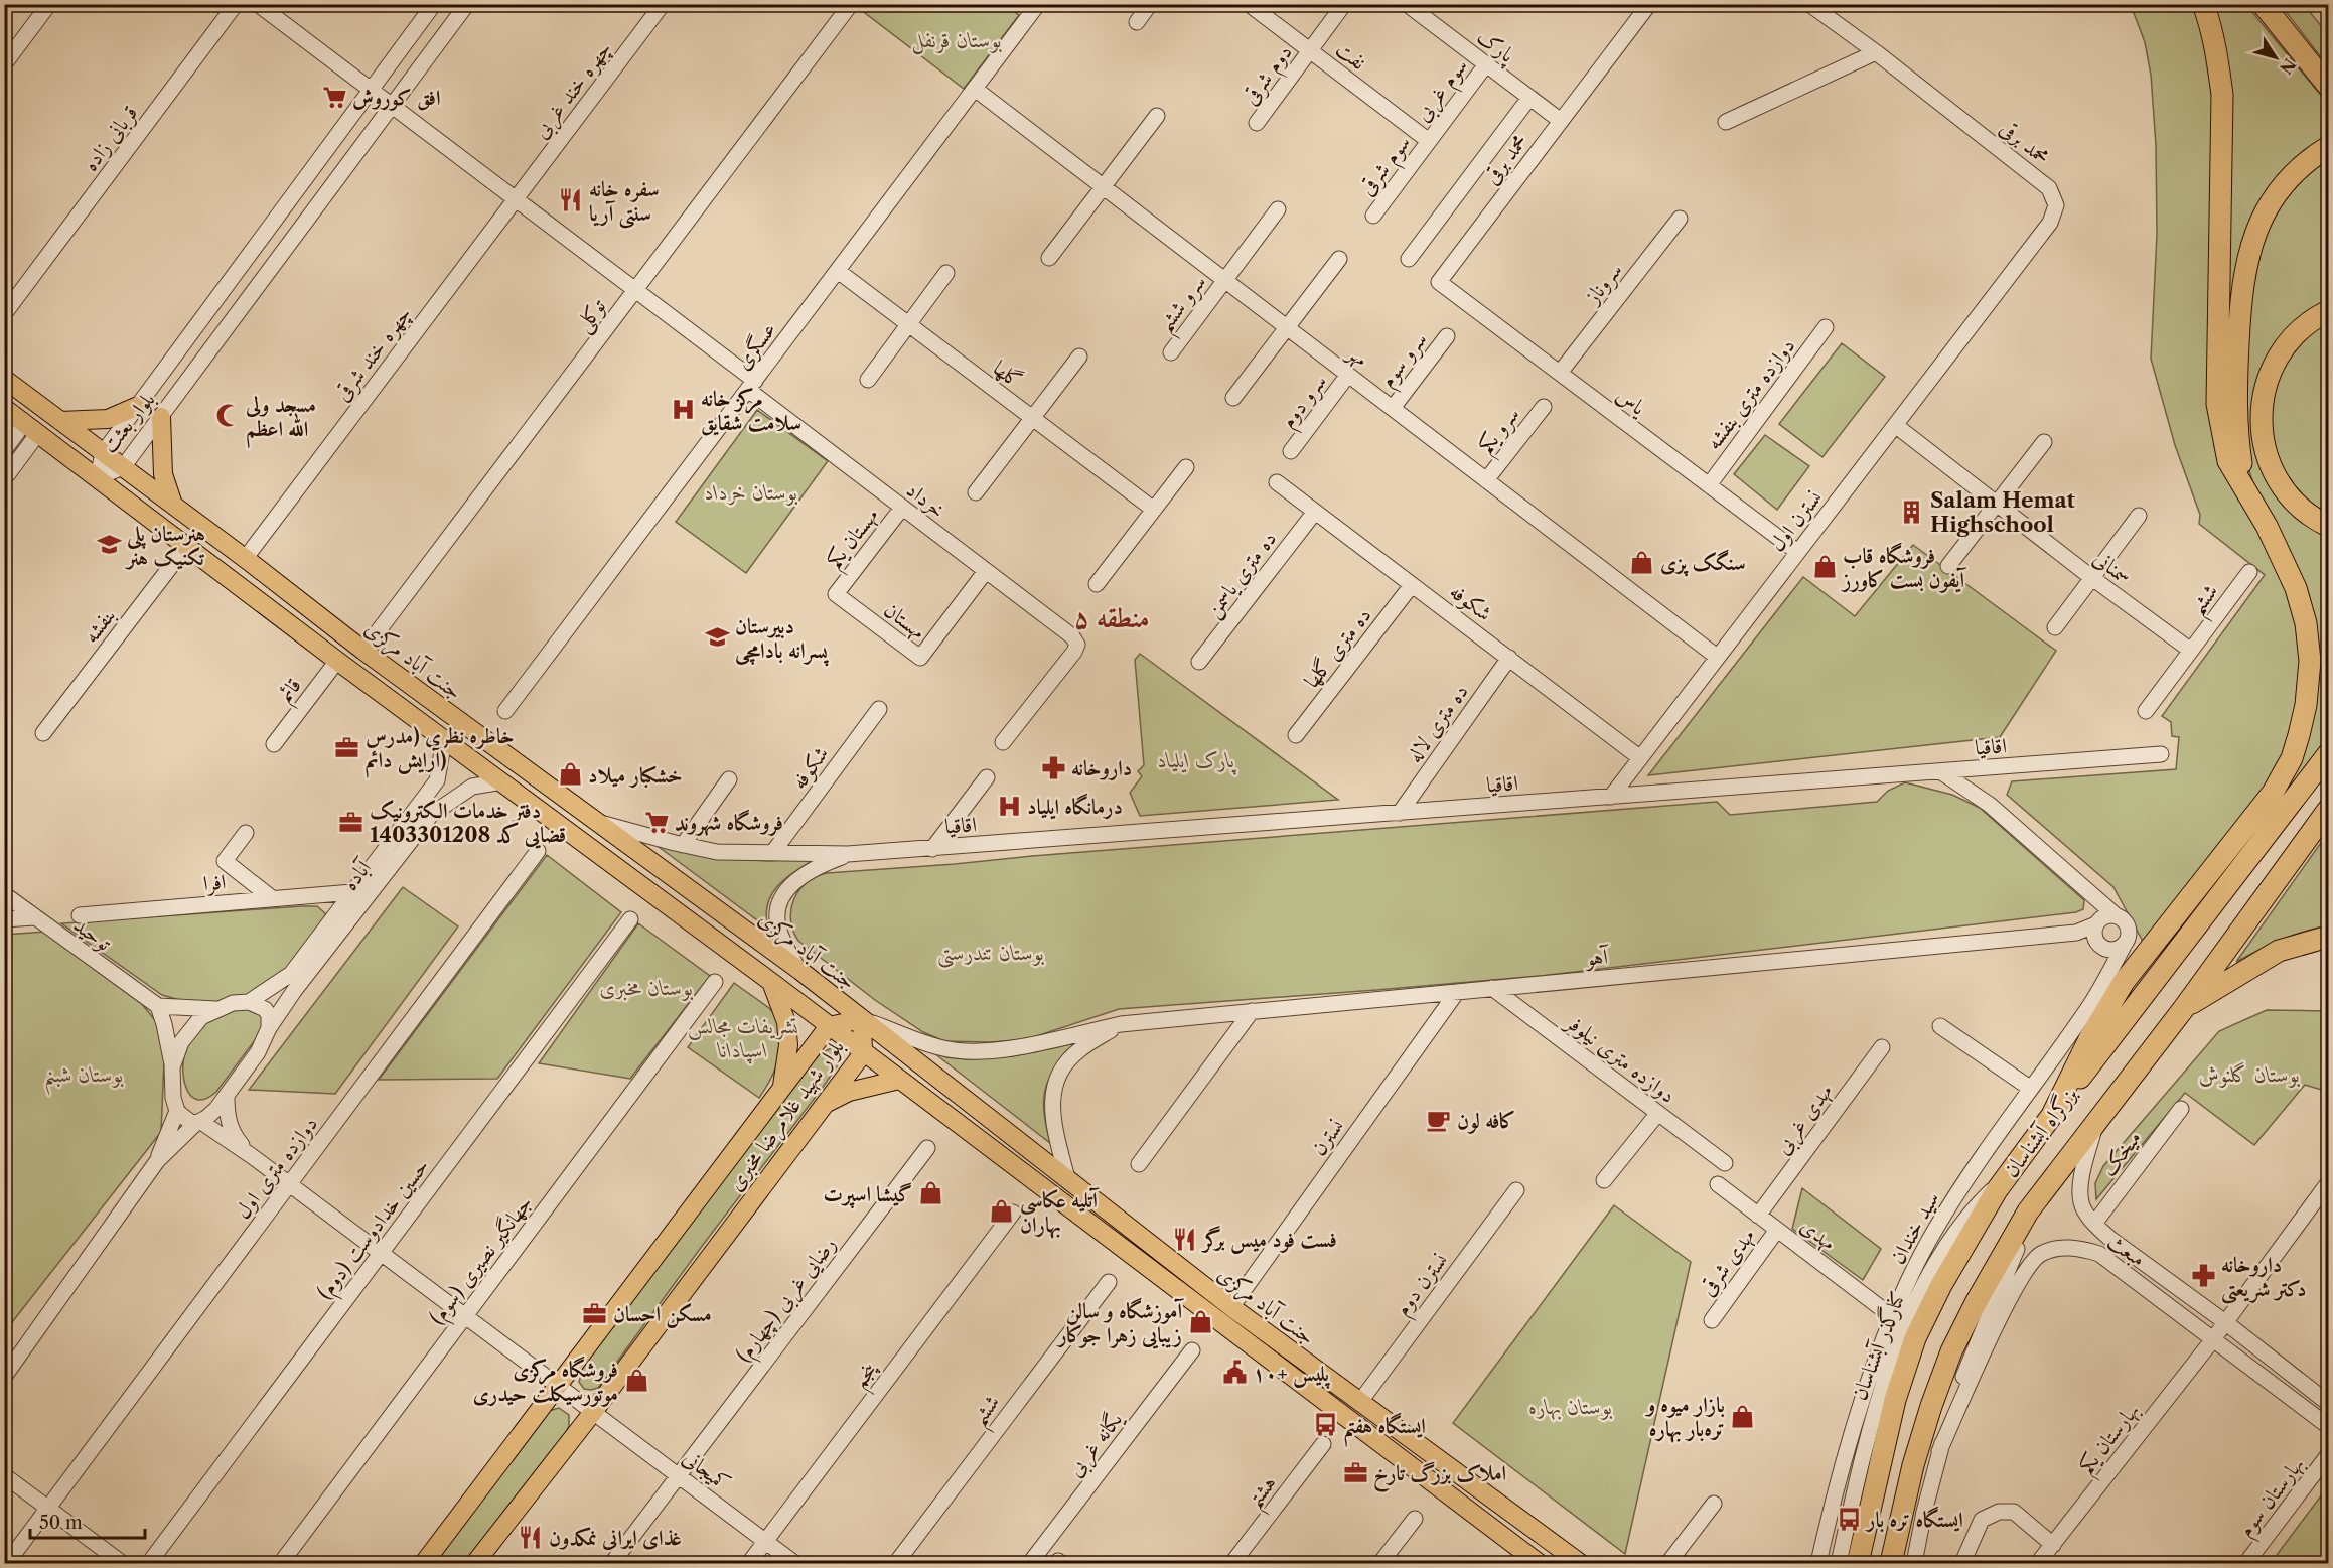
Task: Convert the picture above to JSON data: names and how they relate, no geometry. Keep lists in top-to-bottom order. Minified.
{"streets":{"highway":["بزرگراه آبشناسان"],"main road":["جنت آباد مرکزی","بلوار شهید غلامرضا مخبری"],"street":["پارک","نفت","دوم شرقی","چهره خند غربی","سوم غربی","قربانی زاده","محمد برقی","سوم شرقی","سروناز","سرو ششم","توکلی","عسگری","چهره خند شرقی","مهر","سرو سوم","گلها","دوازده متری بنفشه","سرو دوم","یاس","بلوار بعثت","سرو یکم","خرداد","نسترن اول","مهستان یکم","سمنانی","ده متری یاسمن","ششم","شکوفه","مهستان","بنفشه","ده متری گلها","قائم","ده متری لاله","اقاقیا","آباده","افرا","توحید","آهو","دوازده متری نیلوفر","مهدی غربی","نسترن","میخک","دوازده متری اول","سید خندان","حسین خدادوست (دوم)","مهدی","مبعث","جهانگیر نصیری (سوم)","مهدی شرقی","نسترن دوم","رضایی غربی (چهارم)","کنارگذر آبشناسان","پنجم","بهارستان یکم","یگانه غربی","کمیجانی","هشتم","بهارستان سوم"]},"crossings":[["پارک","سوم غربی"],["پارک","محمد برقی"],["نفت","دوم شرقی"],["نفت","سوم غربی"],["نفت","سوم شرقی"],["چهره خند غربی","چهره خند شرقی"],["چهره خند غربی","خرداد"],["سوم غربی","سوم شرقی"],["محمد برقی","یاس"],["محمد برقی","نسترن اول"],["سروناز","یاس"],["سرو ششم","مهر"],["توکلی","خرداد"],["توکلی","جنت آباد مرکزی"],["عسگری","مهر"],["عسگری","گلها"],["عسگری","خرداد"],["چهره خند شرقی","خرداد"],["چهره خند شرقی","جنت آباد مرکزی"],["مهر","سرو سوم"],["مهر","سرو دوم"],["مهر","سرو یکم"],["مهر","نسترن اول"],["دوازده متری بنفشه","یاس"],["یاس","نسترن اول"],["بلوار بعثت","خرداد"],["بلوار بعثت","جنت آباد مرکزی"],["خرداد","مهستان یکم"],["خرداد","مهستان"],["نسترن اول","سمنانی"],["نسترن اول","شکوفه"],["نسترن اول","اقاقیا"],["مهستان یکم","مهستان"],["سمنانی","ششم"],["ده متری یاسمن","شکوفه"],["شکوفه","ده متری گلها"],["شکوفه","ده متری لاله"],["شکوفه","اقاقیا"],["بنفشه","جنت آباد مرکزی"],["جنت آباد مرکزی","قائم"],["جنت آباد مرکزی","اقاقیا"],["جنت آباد مرکزی","آباده"],["جنت آباد مرکزی","آهو"],["جنت آباد مرکزی","بلوار شهید غلامرضا مخبری"],["جنت آباد مرکزی","نسترن"],["جنت آباد مرکزی","نسترن دوم"],["ده متری لاله","اقاقیا"],["آباده","افرا"],["آهو","دوازده متری نیلوفر"],["آهو","بلوار شهید غلامرضا مخبری"],["آهو","نسترن"],["بلوار شهید غلامرضا مخبری","کمیجانی"],["مهدی غربی","مهدی"],["بزرگراه آبشناسان","مبعث"],["بزرگراه آبشناسان","کنارگذر آبشناسان"],["میخک","مبعث"],["دوازده متری اول","کمیجانی"],["سید خندان","مهدی"],["حسین خدادوست (دوم)","کمیجانی"],["مهدی","مهدی شرقی"],["مبعث","بهارستان یکم"],["جهانگیر نصیری (سوم)","کمیجانی"],["رضایی غربی (چهارم)","کمیجانی"],["پنجم","کمیجانی"]],"districts":["منطقه ۵"],"parks":["بوستان قرنفل","بوستان خرداد","پارک ایلیاد","بوستان تندرستی","بوستان مخبری","تشریفات مجالس اسپادانا","بوستان شبنم","بوستان گلنوش","بوستان بهاره"],"places":{"supermarket":["افق کوروش","فروشگاه شهروند"],"restaurant":["سفره خانه سنتی آریا","فست فود میس برگر","غذای ایرانی نمکدون"],"hospital":["مرکز خانه سلامت شقایق","درمانگاه ایلیاد"],"mosque":["مسجد ولی الله اعظم"],"building":["Salam Hemat Highschool"],"school or university":["هنرستان پلی تکنیک هنر","دبیرستان پسرانه بادامچی"],"shop":["سنگک پزی","فروشگاه قاب آیفون بست کاورز","خشکبار میلاد","گیشا اسپرت","آتلیه عکاسی بهاران","آموزشگاه و سالن زیبایی زهرا جوکار","فروشگاه مرکزی موتورسیکلت حيدری","بازار میوه و تره‌بار بهاره"],"office":["خاطره نظری (مدرس آرایش دائم)","دفتر خدمات الکترونیک قضایی کد 1403301208","مسکن احسان","املاک بزرگ تارخ"],"pharmacy":["داروخانه","داروخانه دکتر شریعتی"],"cafe":["کافه لون"],"public building":["پلیس +۱۰"],"bus stop":["ایستگاه هفتم","ایستگاه تره بار"]},"scale_bar":"50 m","north":"bottom right"}
